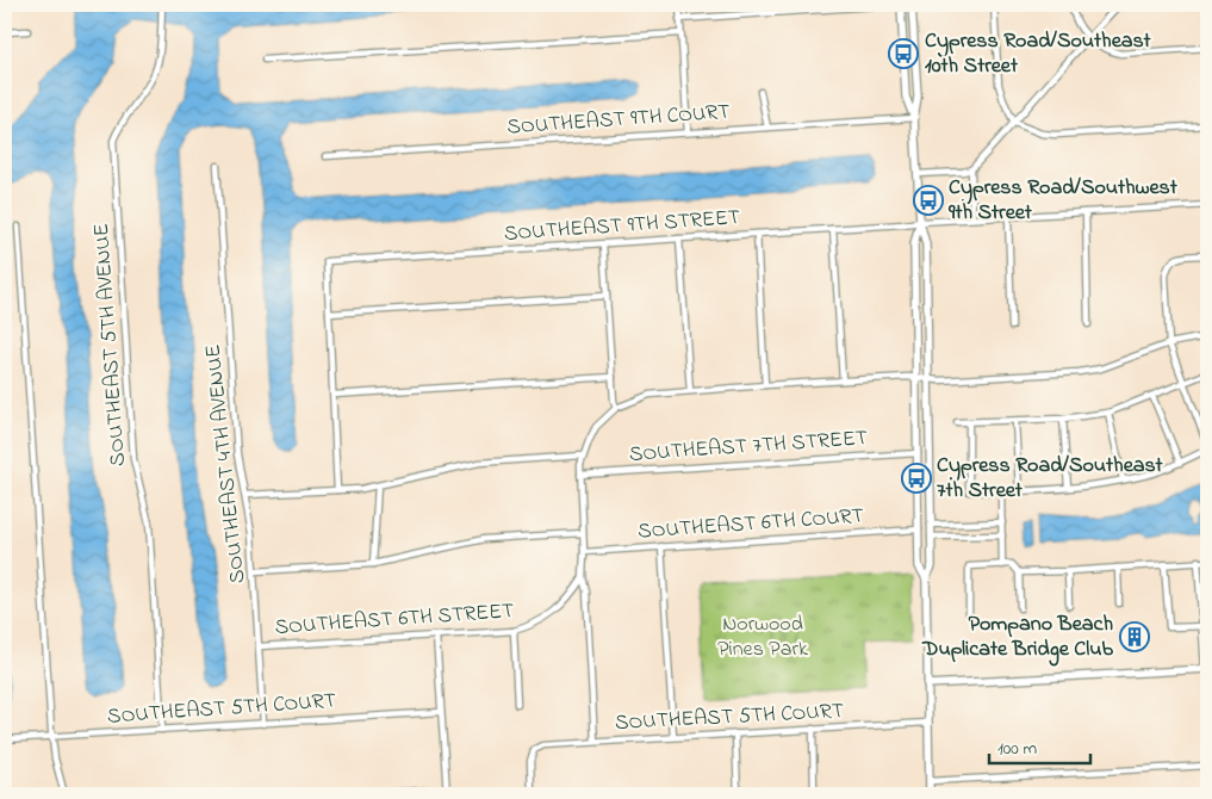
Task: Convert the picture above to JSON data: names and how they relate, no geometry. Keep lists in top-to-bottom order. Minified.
{"streets":{"street":["SOUTHEAST 9TH COURT","SOUTHEAST 9TH STREET","SOUTHEAST 5TH AVENUE","SOUTHEAST 7TH STREET","SOUTHEAST 4TH AVENUE","SOUTHEAST 6TH COURT","SOUTHEAST 6TH STREET","SOUTHEAST 5TH COURT"]},"crossings":[["SOUTHEAST 5TH AVENUE","SOUTHEAST 5TH COURT"],["SOUTHEAST 4TH AVENUE","SOUTHEAST 6TH STREET"],["SOUTHEAST 4TH AVENUE","SOUTHEAST 5TH COURT"]],"parks":["Norwood Pines Park"],"places":{"bus stop":["Cypress Road/Southeast 10th Street","Cypress Road/Southwest 9th Street","Cypress Road/Southeast 7th Street"],"building":["Pompano Beach Duplicate Bridge Club"]},"scale_bar":"100 m"}
